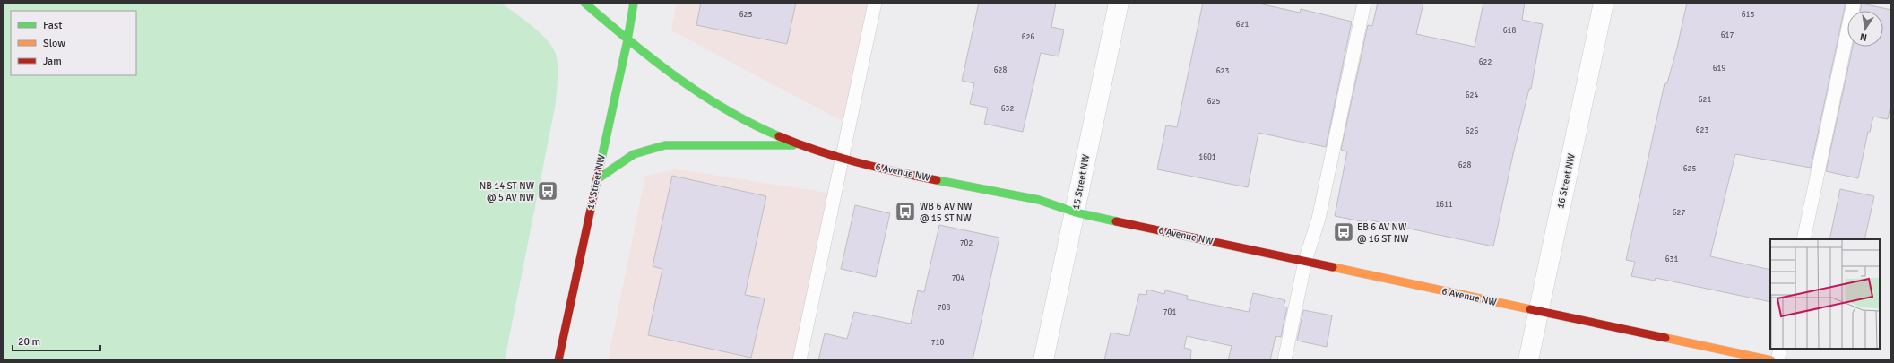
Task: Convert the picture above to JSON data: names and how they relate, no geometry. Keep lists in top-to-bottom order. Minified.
{"streets":{"street":["6 Avenue NW","16 Street NW","14 Street NW","15 Street NW"]},"crossings":[["6 Avenue NW","16 Street NW"],["6 Avenue NW","14 Street NW"],["6 Avenue NW","15 Street NW"]],"places":{"bus stop":["NB 14 ST NW @ 5 AV NW","WB 6 AV NW @ 15 ST NW","EB 6 AV NW @ 16 ST NW"]},"house_numbers":["625","613","621","618","617","626","622","619","628","623","624","621","625","632","623","626","1601","628","625","1611","627","702","631","704","708","701","710"],"legend":["Fast","Slow","Jam"],"scale_bar":"20 m","north":"bottom"}
